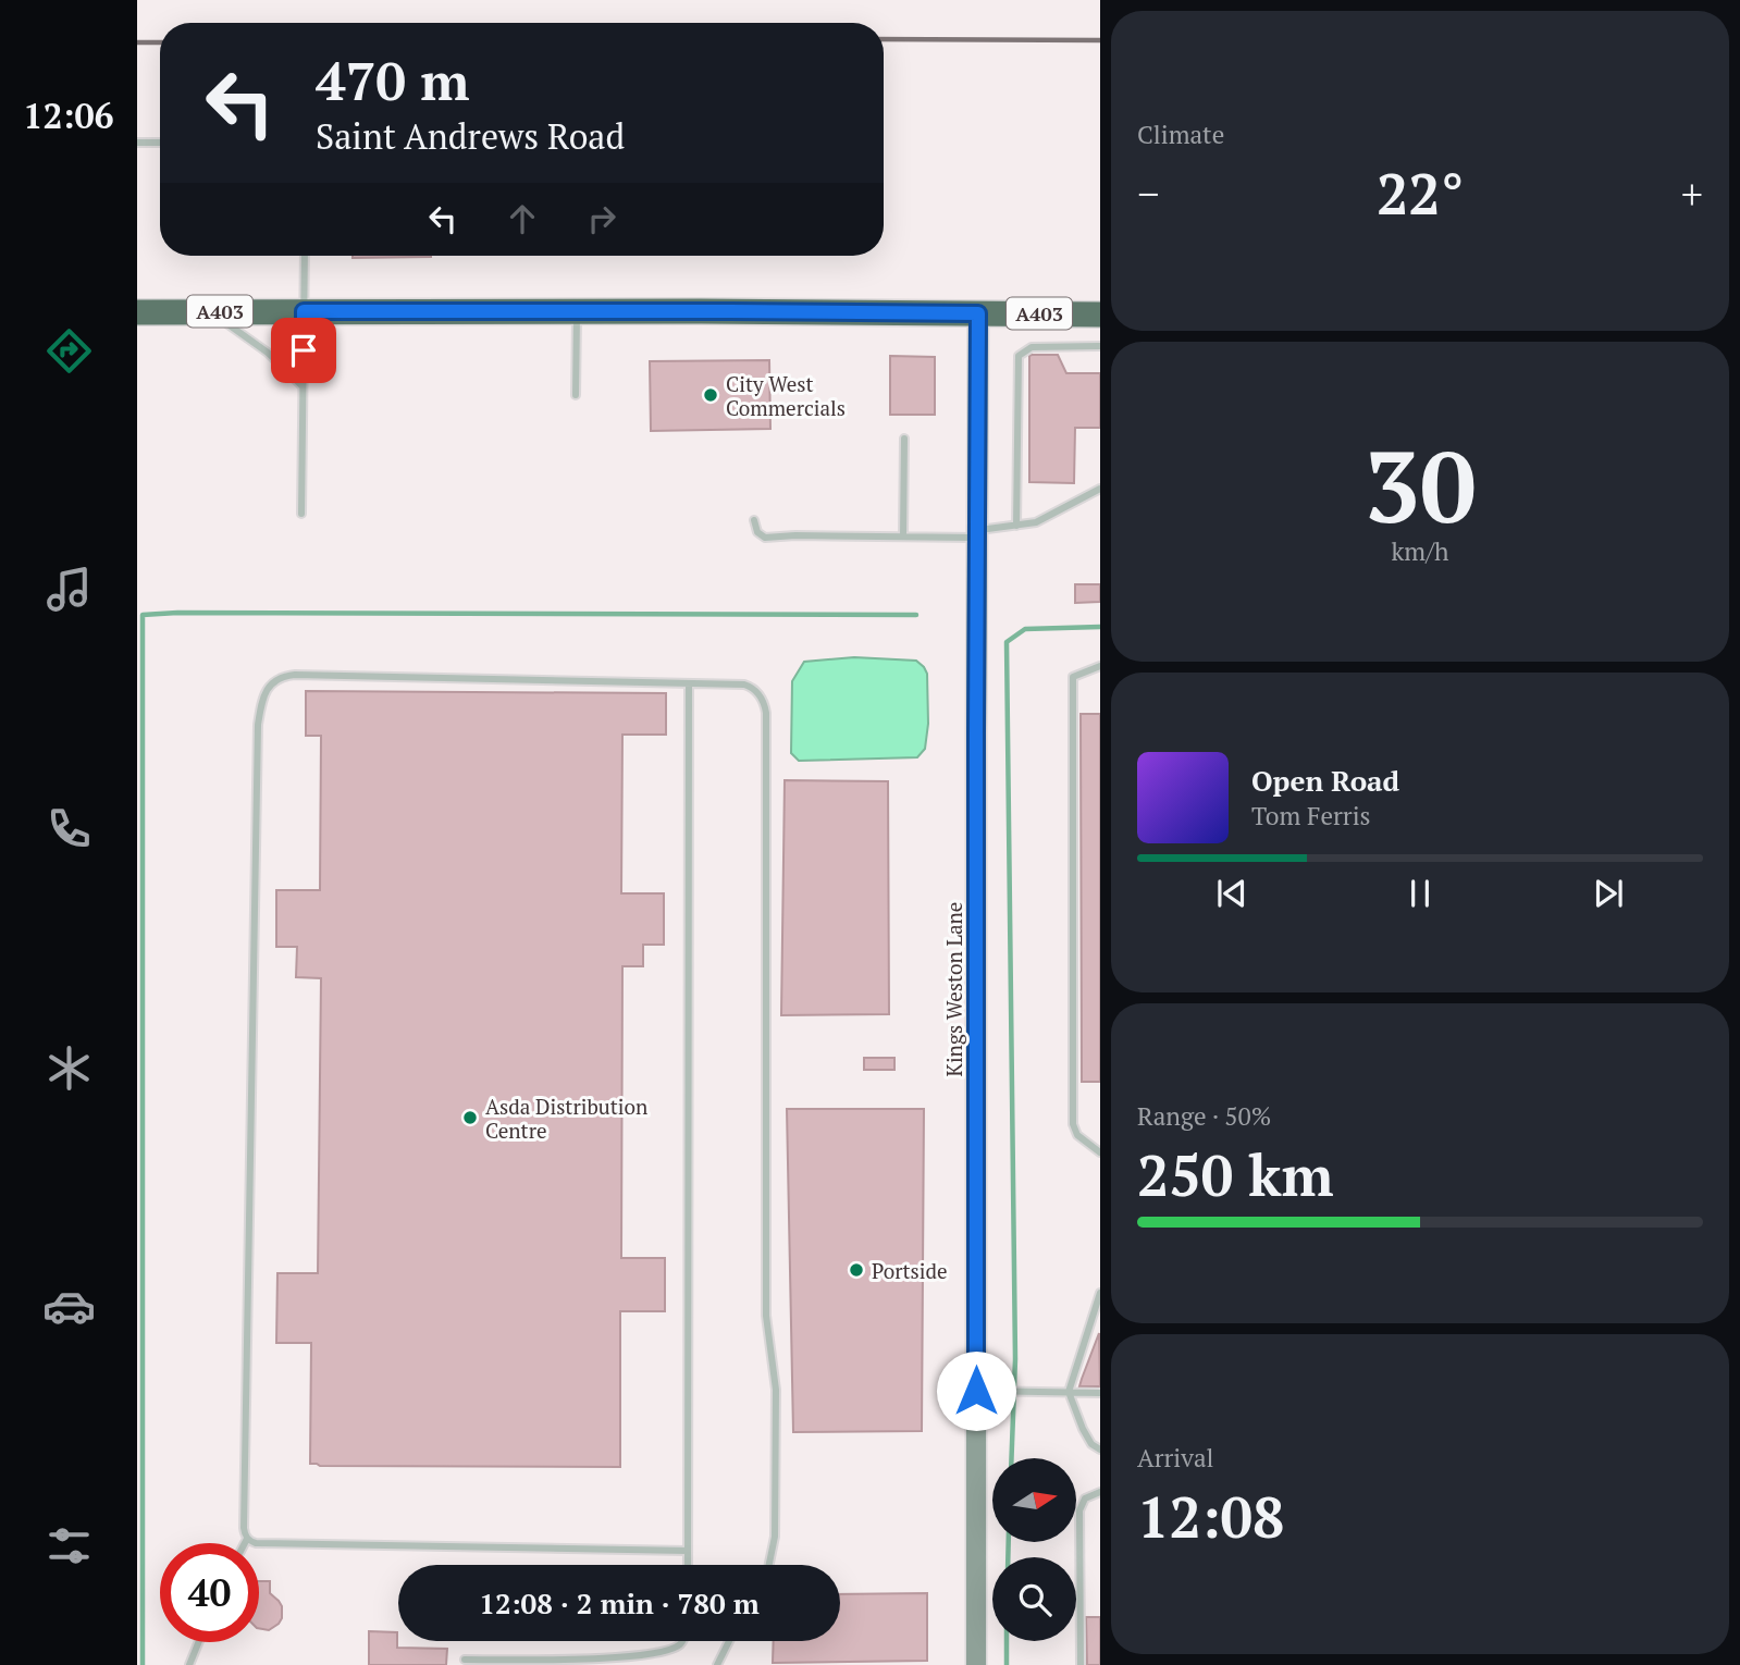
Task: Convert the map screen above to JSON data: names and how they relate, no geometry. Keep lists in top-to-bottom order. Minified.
{"streets":{"highway":["A403"],"street":["Kings Weston Lane"]},"crossings":[["A403","Kings Weston Lane"]],"places":["City West Commercials","Asda Distribution Centre","Portside"],"north":"right","page":{"tabs":"12:06","tile":["Climate",["30","km/h"],["Range · 50%","250 km"],["Arrival","12:08"]],"turn":["470 m","Saint Andrews Road"],"heat":["−","22°","+"],"song":["Open Road","Tom Ferris"],"limit":"40","trip":"12:08 · 2 min · 780 m"}}
